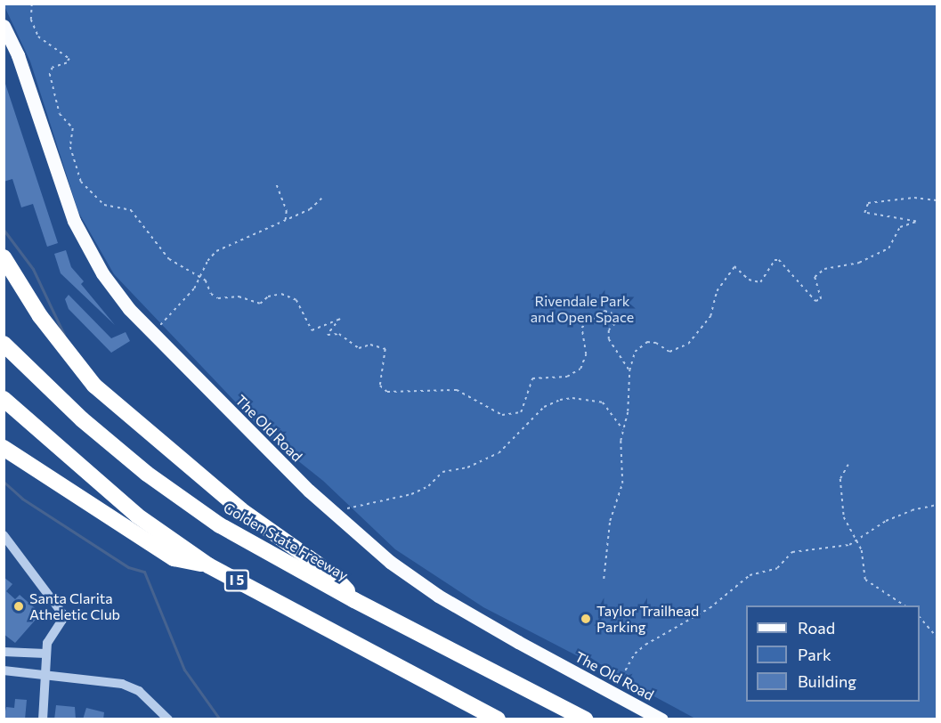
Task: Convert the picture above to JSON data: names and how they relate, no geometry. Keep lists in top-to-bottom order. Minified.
{"streets":{"highway":["Golden State Freeway","I 5"],"main road":["The Old Road"]},"parks":["Rivendale Park and Open Space"],"places":["Santa Clarita Atheletic Club","Taylor Trailhead Parking"],"legend":["Road","Park","Building"]}
